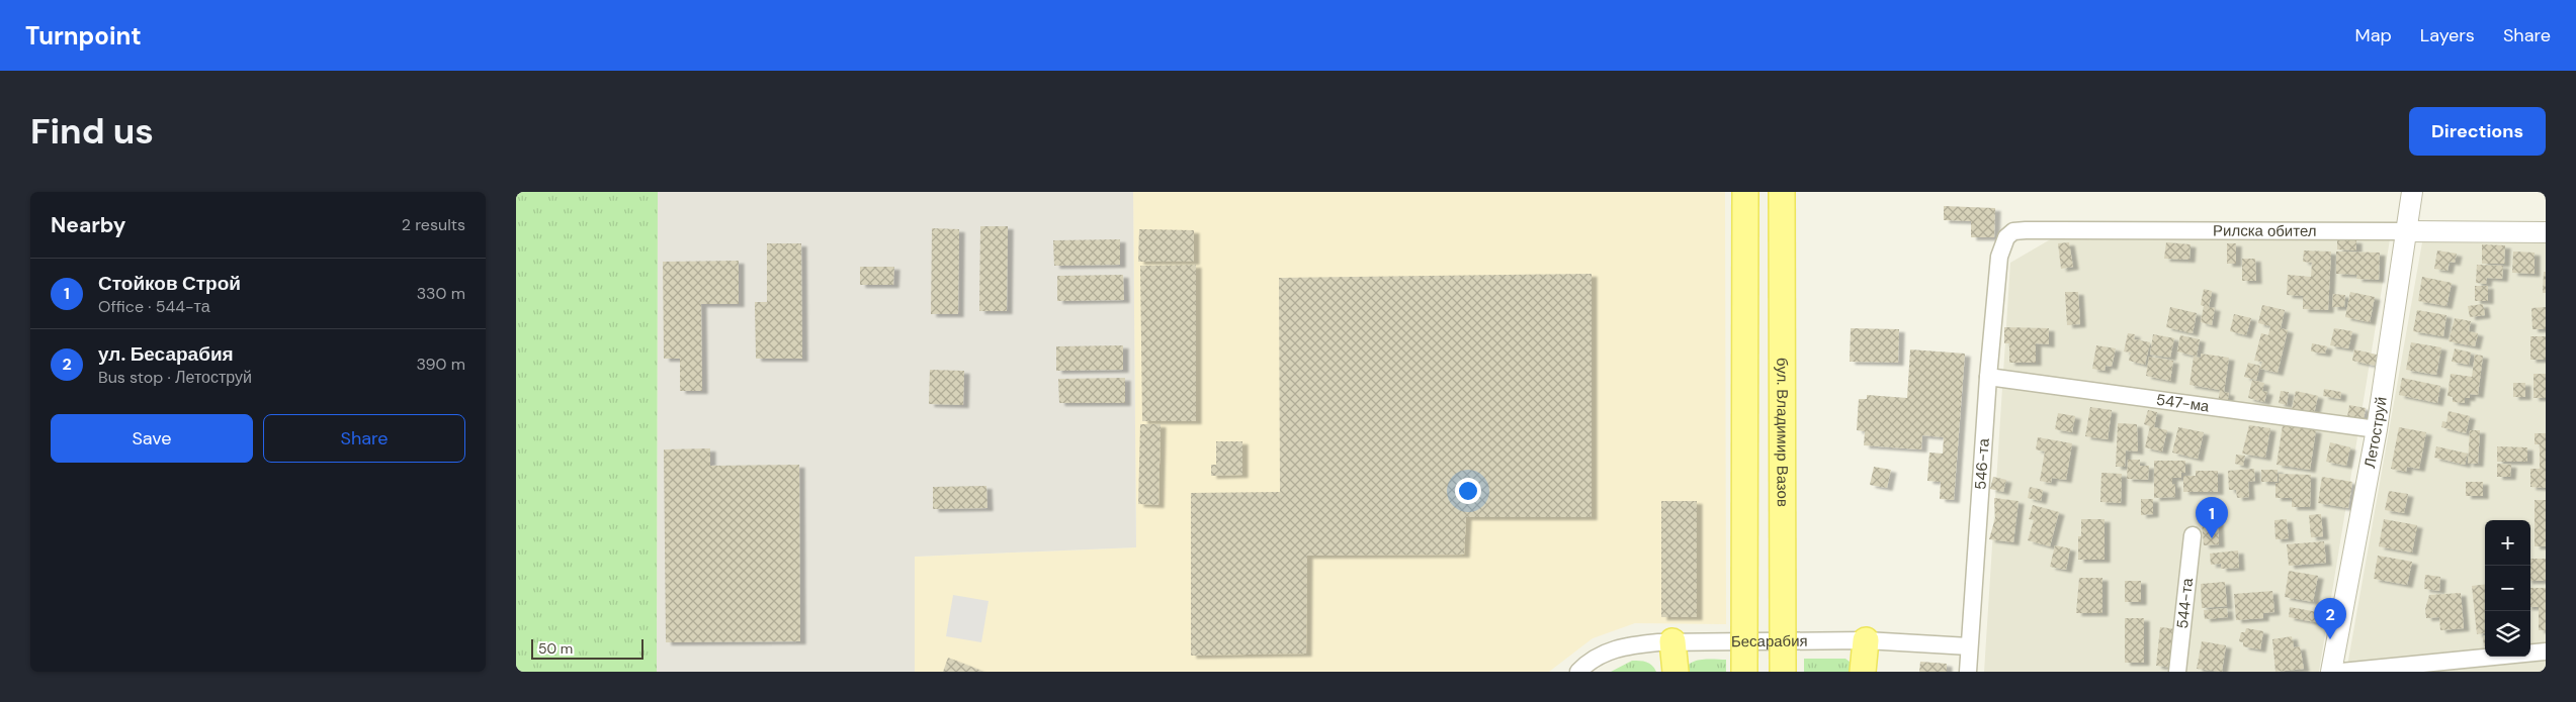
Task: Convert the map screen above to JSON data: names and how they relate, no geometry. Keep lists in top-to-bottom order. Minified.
{"streets":{"main road":["бул. Владимир Вазов"],"street":["Рилска обител","547-ма","Летоструй","546-та","544-та","Бесарабия"]},"crossings":[["Рилска обител","Летоструй"],["Рилска обител","546-та"],["547-ма","Летоструй"],["547-ма","546-та"],["546-та","Бесарабия"]],"scale_bar":"50 m","page":{"header":"Turnpoint","nav":["Map","Layers","Share"],"buttons":["Directions",["Save","Share"]],"title":"Find us","heading":["Nearby","2 results"],"list":[{"mark":"1","name":"Стойков Строй","note":"Office · 544-та","value":"330 m"},{"mark":"2","name":"ул. Бесарабия","note":"Bus stop · Летоструй","value":"390 m"}],"pins":["1","2"],"map_buttons":["+","−"],"scale":"50 m"}}
